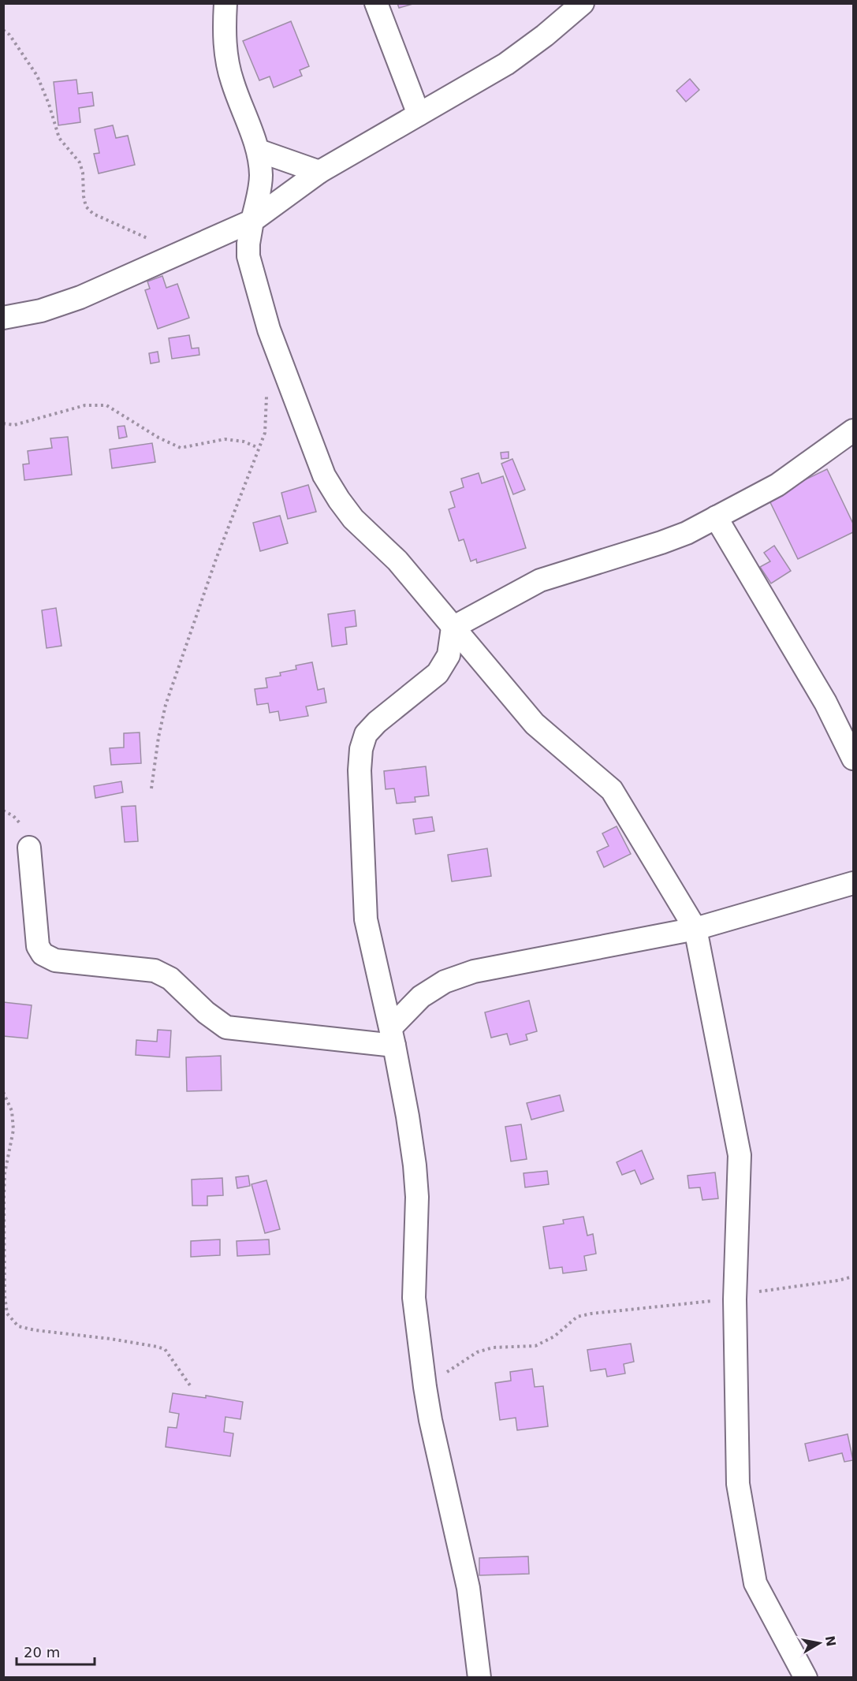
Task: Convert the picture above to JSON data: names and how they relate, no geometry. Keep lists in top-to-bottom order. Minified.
{"scale_bar":"20 m","north":"right"}
